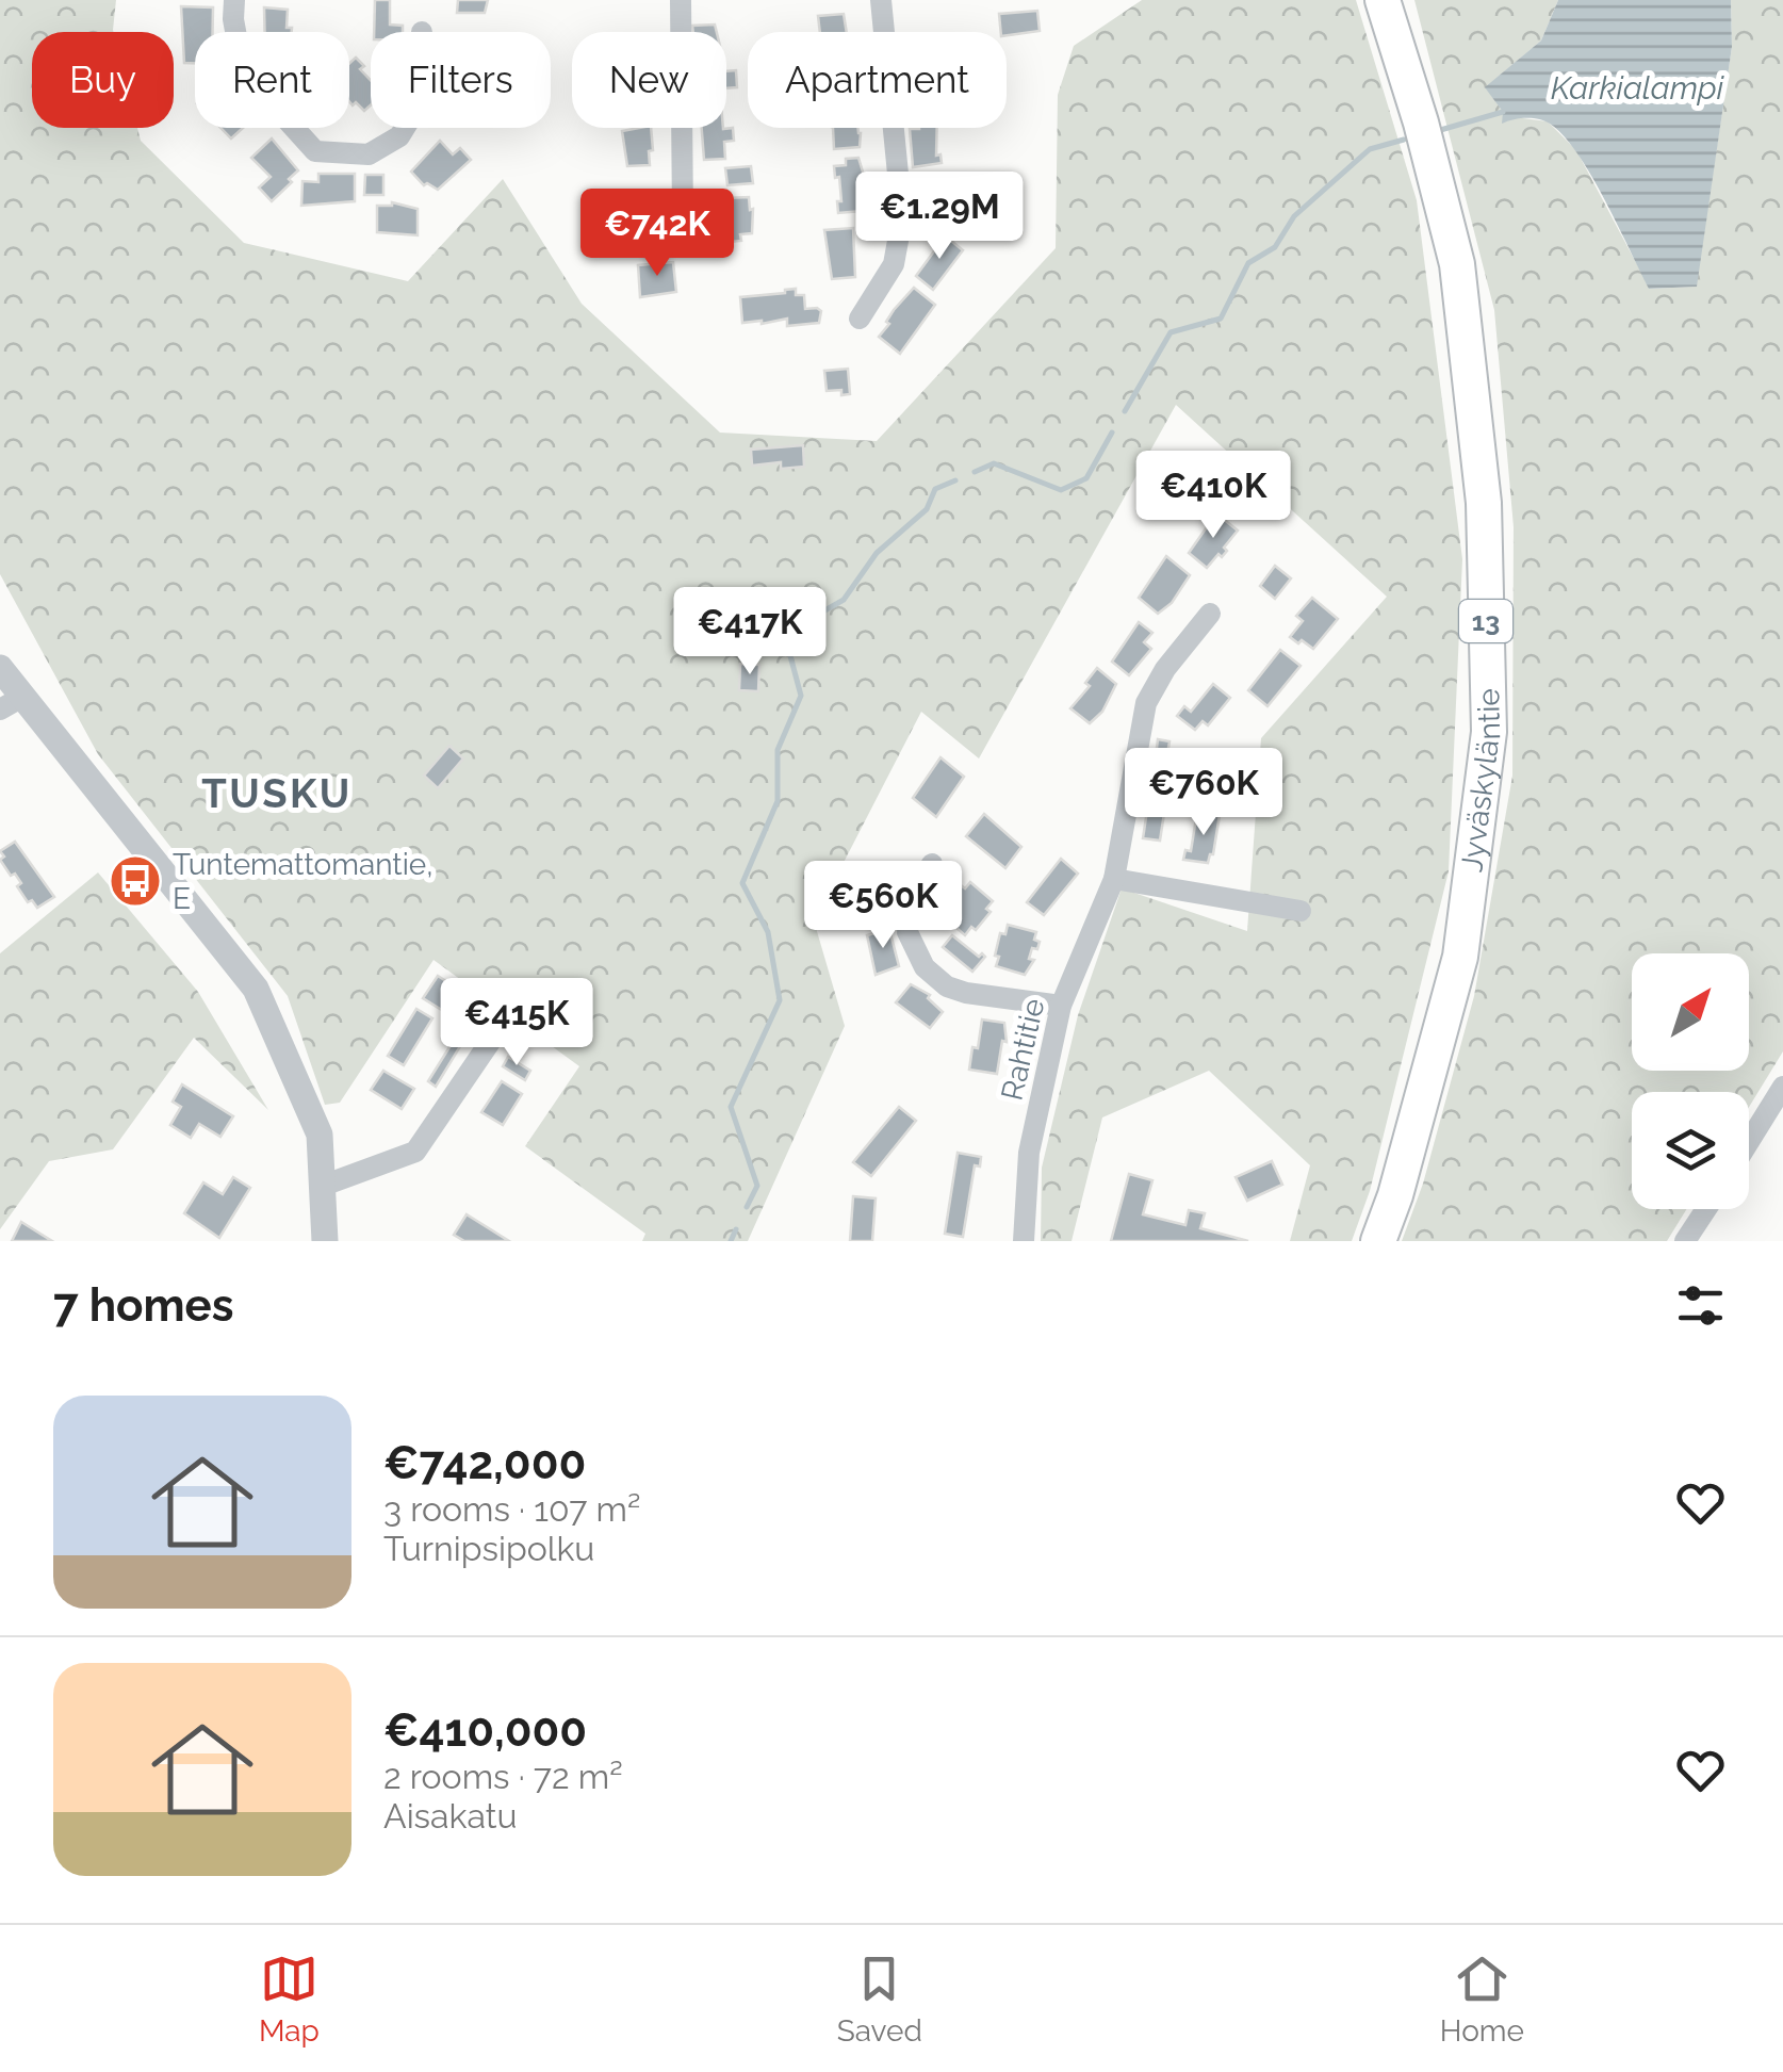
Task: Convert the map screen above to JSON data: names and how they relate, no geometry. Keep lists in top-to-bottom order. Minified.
{"streets":{"highway":["13","Jyväskyläntie"],"street":["Rahtitie"]},"districts":["TUSKU"],"water":["Karkialampi"],"places":{"bus stop":["Tuntemattomantie, E"]},"north":"top right","page":{"chip":["Buy","Rent","Filters","New","Apartment"],"price":["€1.29M","€742K","€410K","€417K","€760K","€560K","€415K"],"heading":"7 homes","list":[{"name":"€742,000","note":"3 rooms · 107 m² · Turnipsipolku"},{"name":"€410,000","note":"2 rooms · 72 m² · Aisakatu"}],"tabs":["Map","Saved","Home"]}}
